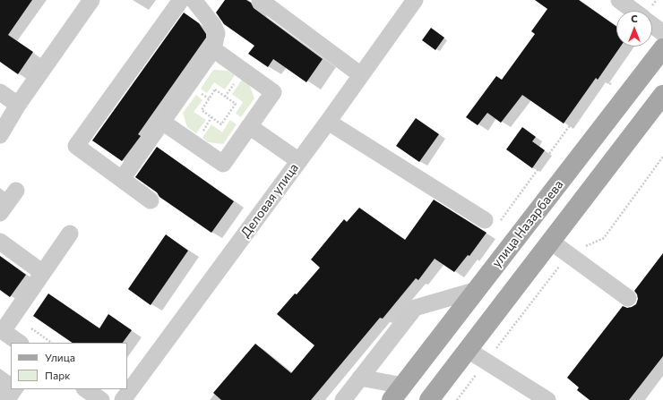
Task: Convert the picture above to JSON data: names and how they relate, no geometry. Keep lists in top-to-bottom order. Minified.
{"streets":{"main road":["улица Назарбаева"],"street":["Деловая улица"]},"legend":["Улица","Парк"],"north":"top"}
